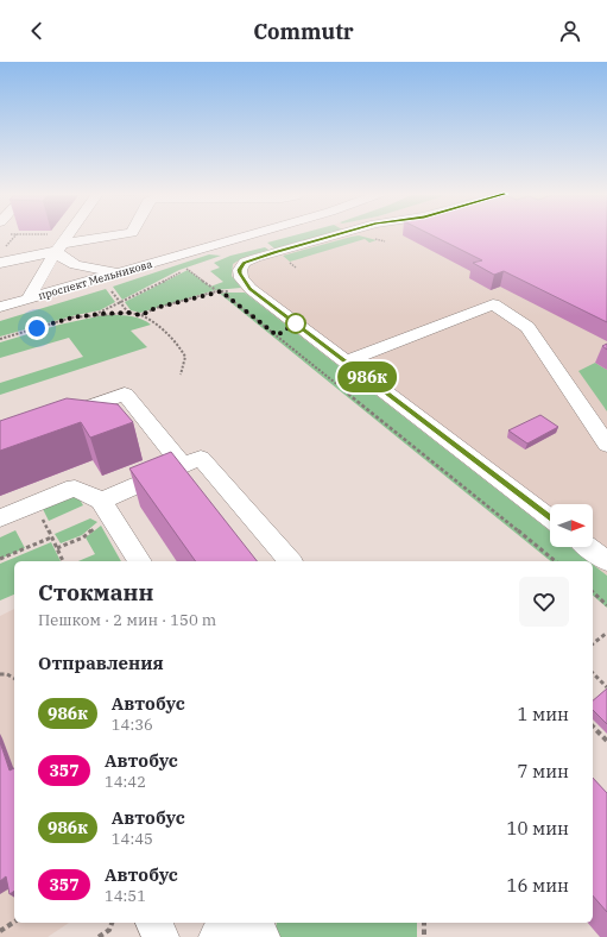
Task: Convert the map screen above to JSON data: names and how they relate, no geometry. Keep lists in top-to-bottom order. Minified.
{"streets":{"street":["проспект Мельникова"]},"lines":["bus line 986к"],"north":"right","page":{"header":"Commutr","on_map":"986к","heading":[["Стокманн","Пешком · 2 мин · 150 m"],"Отправления"],"list":[{"mark":"986к","name":"Автобус","note":"14:36","value":"1 мин"},{"mark":"357","name":"Автобус","note":"14:42","value":"7 мин"},{"mark":"986к","name":"Автобус","note":"14:45","value":"10 мин"},{"mark":"357","name":"Автобус","note":"14:51","value":"16 мин"}]}}
